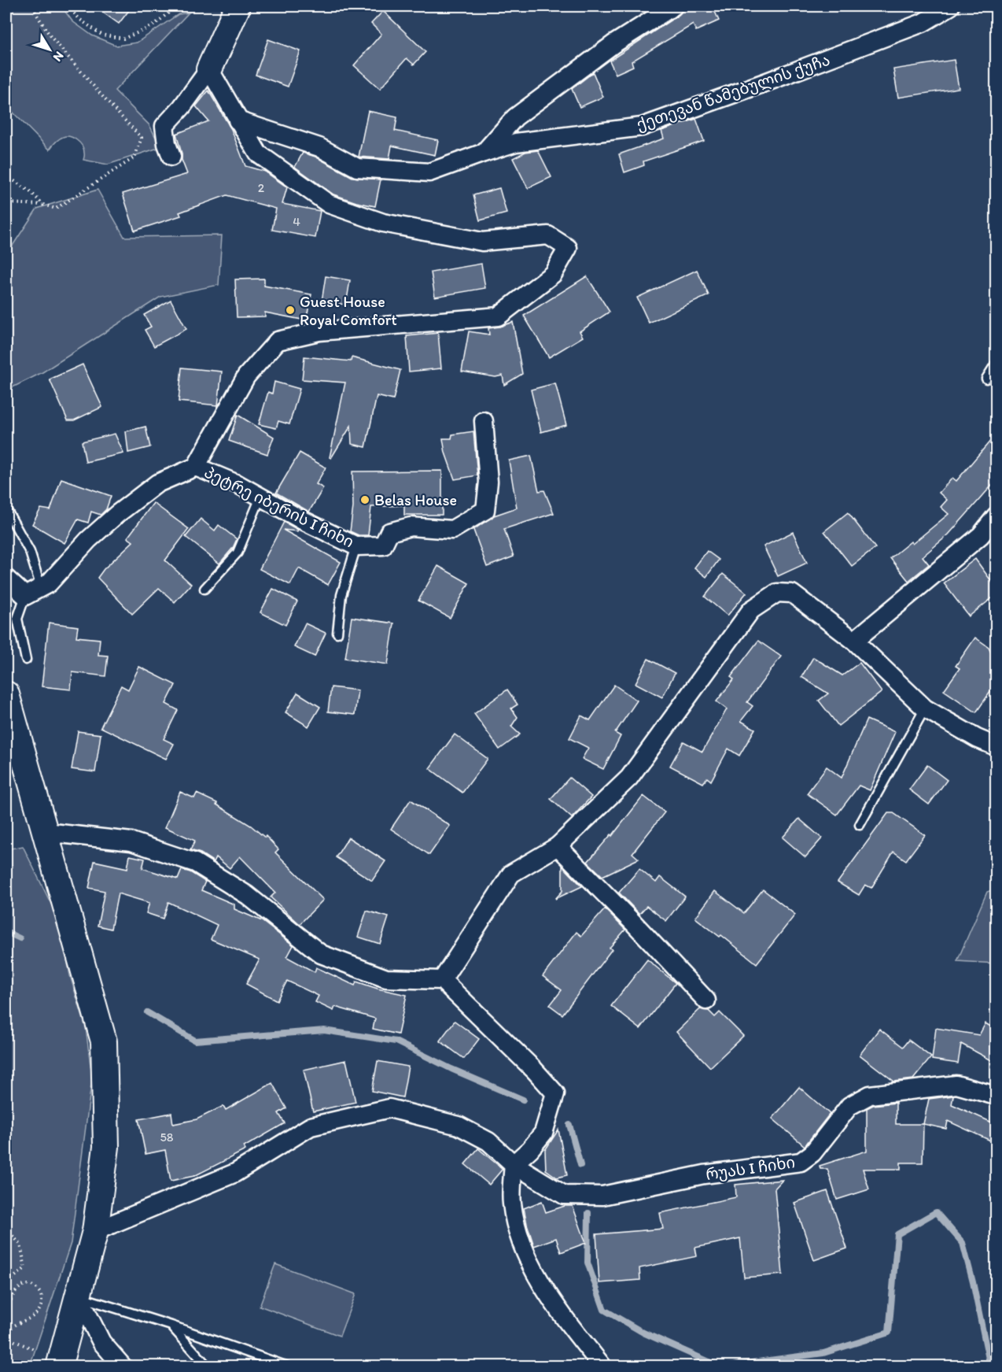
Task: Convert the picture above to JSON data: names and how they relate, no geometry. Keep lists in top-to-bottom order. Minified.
{"streets":{"street":["ქეთევან წამებულის ქუჩა","პეტრე იბერის I ჩიხი","რუას I ჩიხი"]},"places":["Guest House Royal Comfort","Belas House"],"house_numbers":["2","4","58"],"north":"bottom right"}
